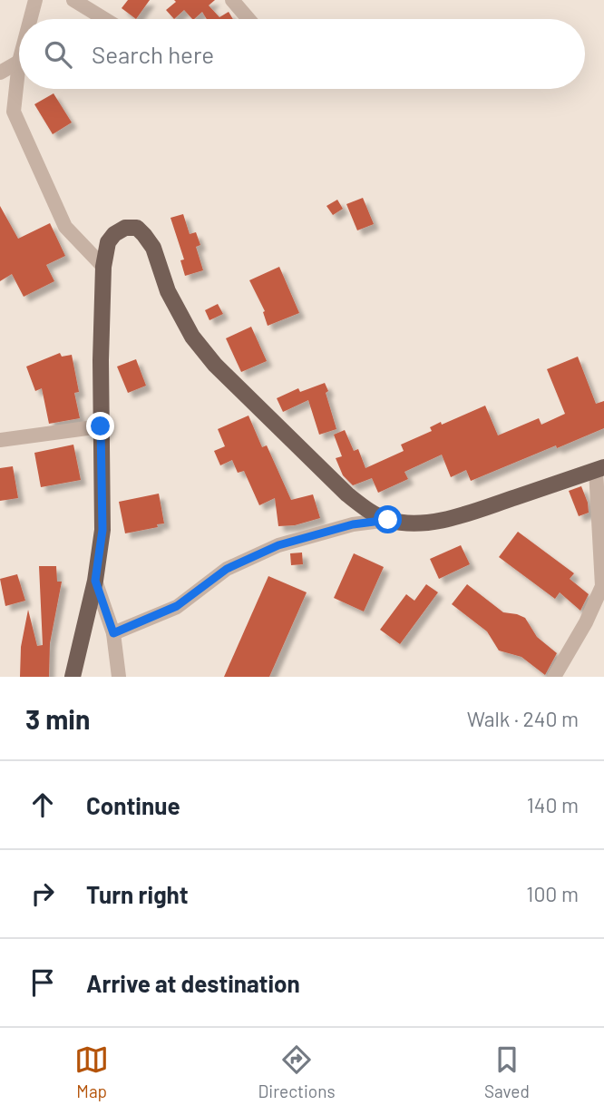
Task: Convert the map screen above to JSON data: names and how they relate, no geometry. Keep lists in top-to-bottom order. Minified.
{"page":{"search":"Search here","heading":["3 min","Walk · 240 m"],"list":[["Continue","140 m"],["Turn right","100 m"],"Arrive at destination"],"nav":["Map","Directions","Saved"]}}
